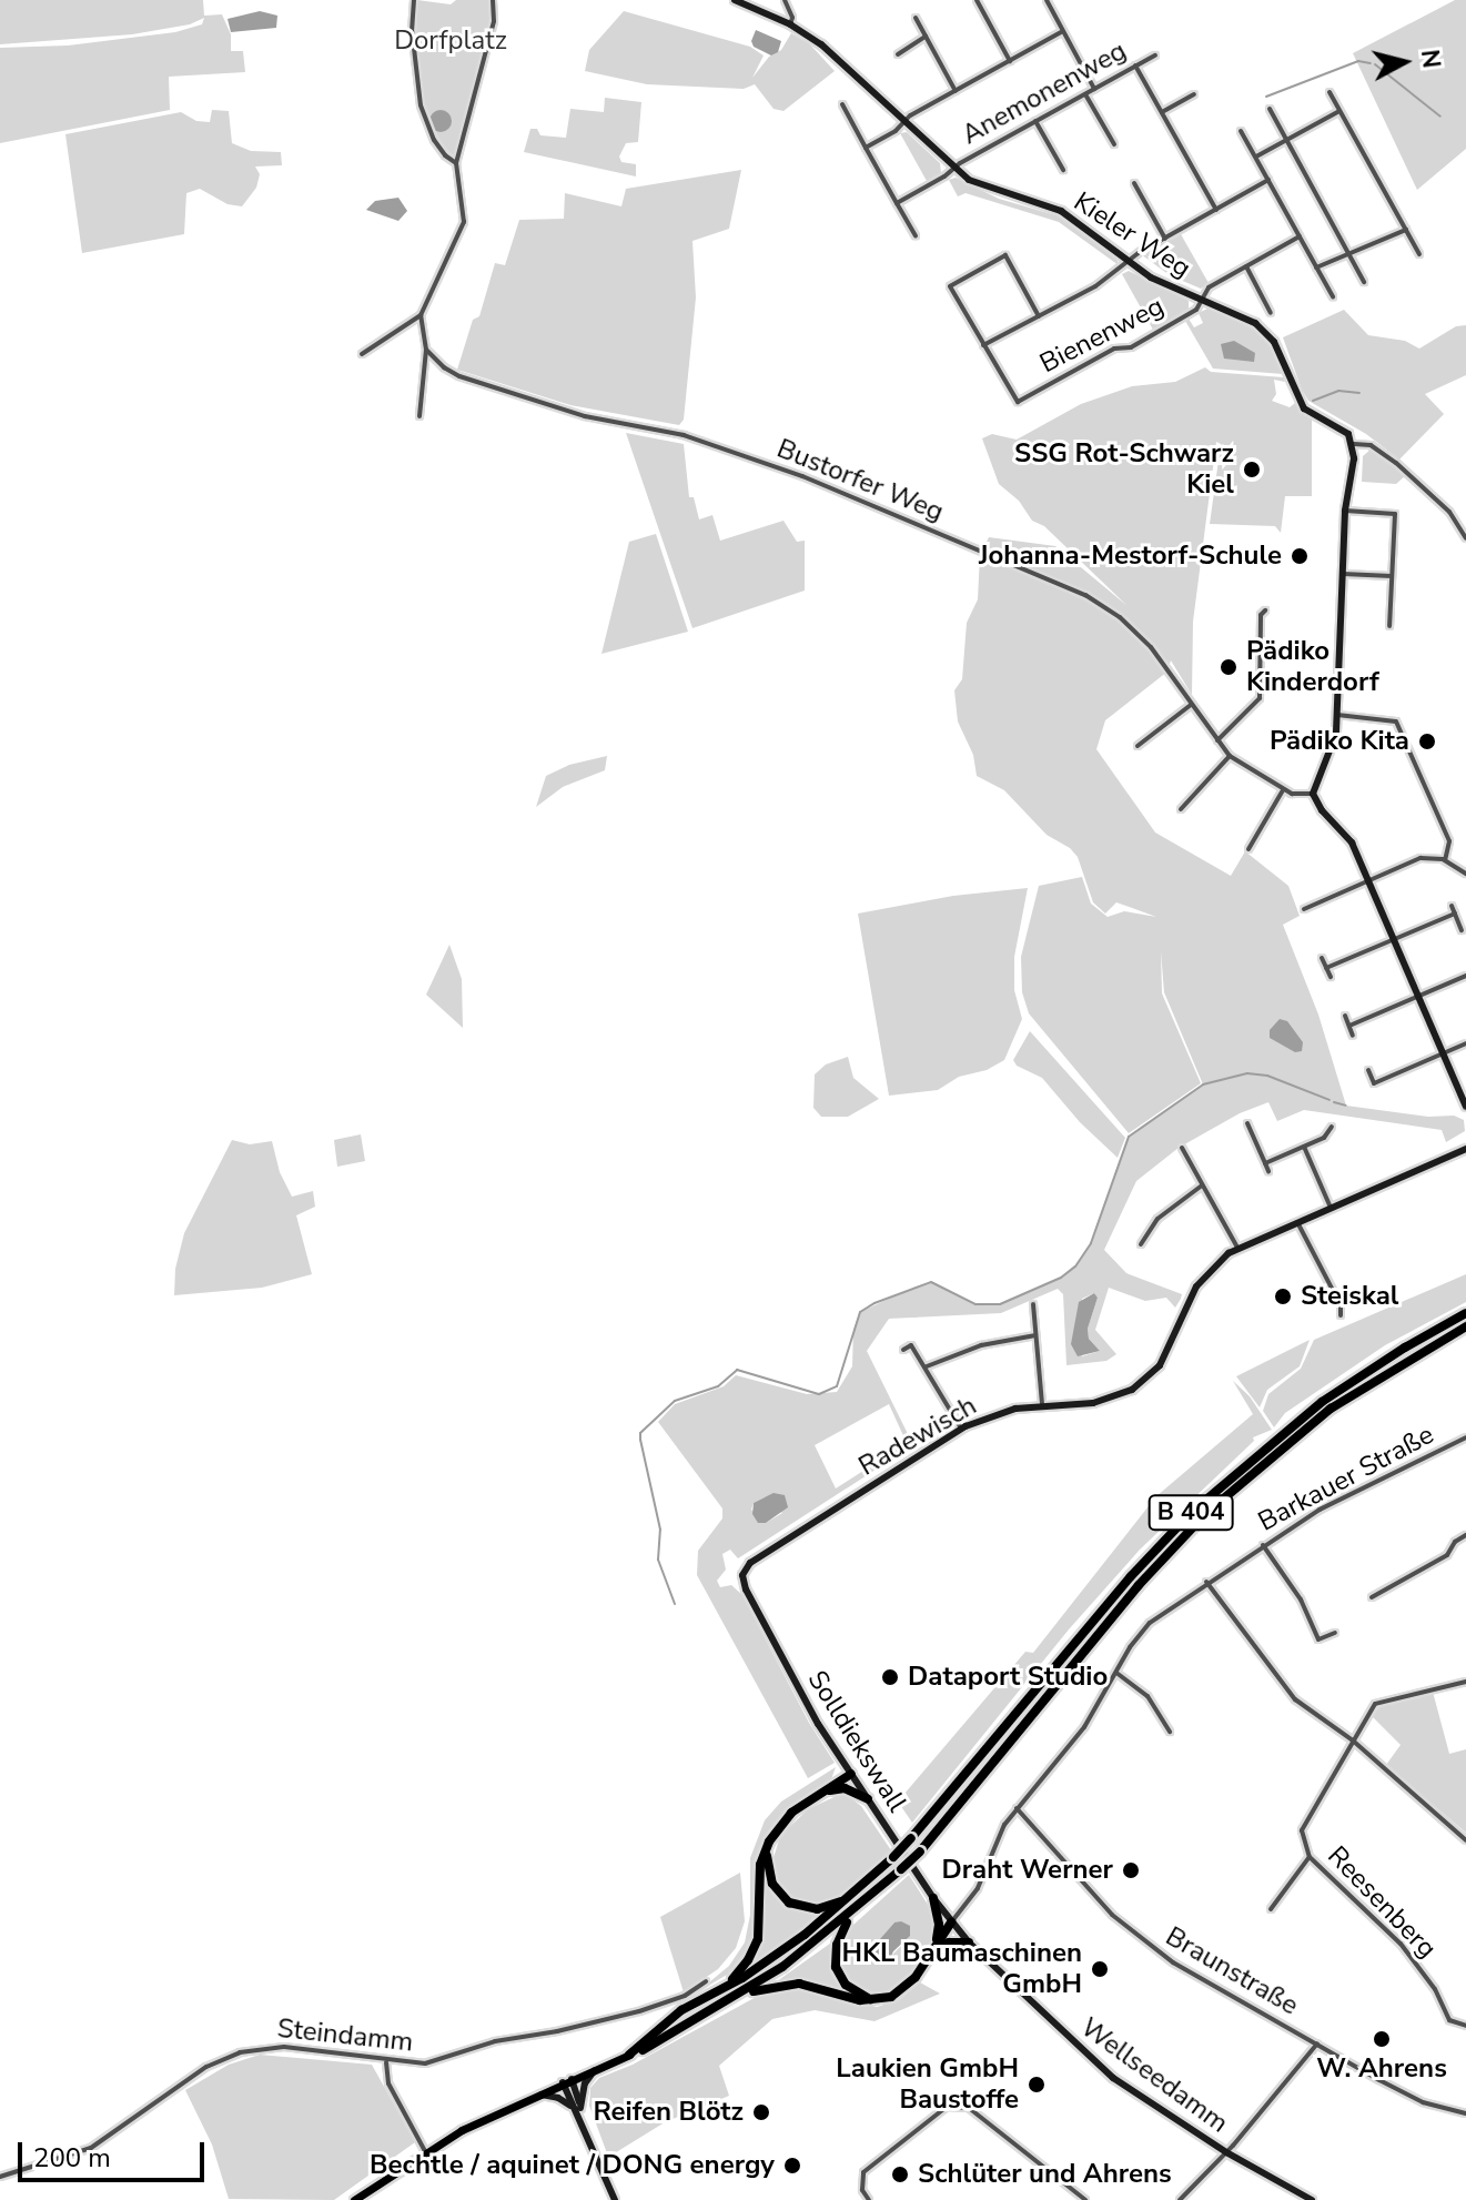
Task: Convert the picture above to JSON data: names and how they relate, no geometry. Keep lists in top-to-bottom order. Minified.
{"streets":{"highway":["B 404"],"street":["Anemonenweg","Kieler Weg","Bienenweg","Bustorfer Weg","Radewisch","Barkauer Straße","Solldiekswall","Reesenberg","Braunstraße","Steindamm","Wellseedamm"]},"crossings":[["Anemonenweg","Kieler Weg"],["Kieler Weg","Bienenweg"],["Radewisch","Solldiekswall"],["Barkauer Straße","Solldiekswall"],["Barkauer Straße","Braunstraße"],["Barkauer Straße","Wellseedamm"],["Solldiekswall","Wellseedamm"]],"parks":["Dorfplatz"],"places":["SSG Rot-Schwarz Kiel","Johanna-Mestorf-Schule","Pädiko Kinderdorf","Pädiko Kita","Steiskal","Dataport Studio","Draht Werner","HKL Baumaschinen GmbH","W. Ahrens","Laukien GmbH Baustoffe","Reifen Blötz","Bechtle / aquinet / DONG energy","Schlüter und Ahrens"],"scale_bar":"200 m","north":"right"}
